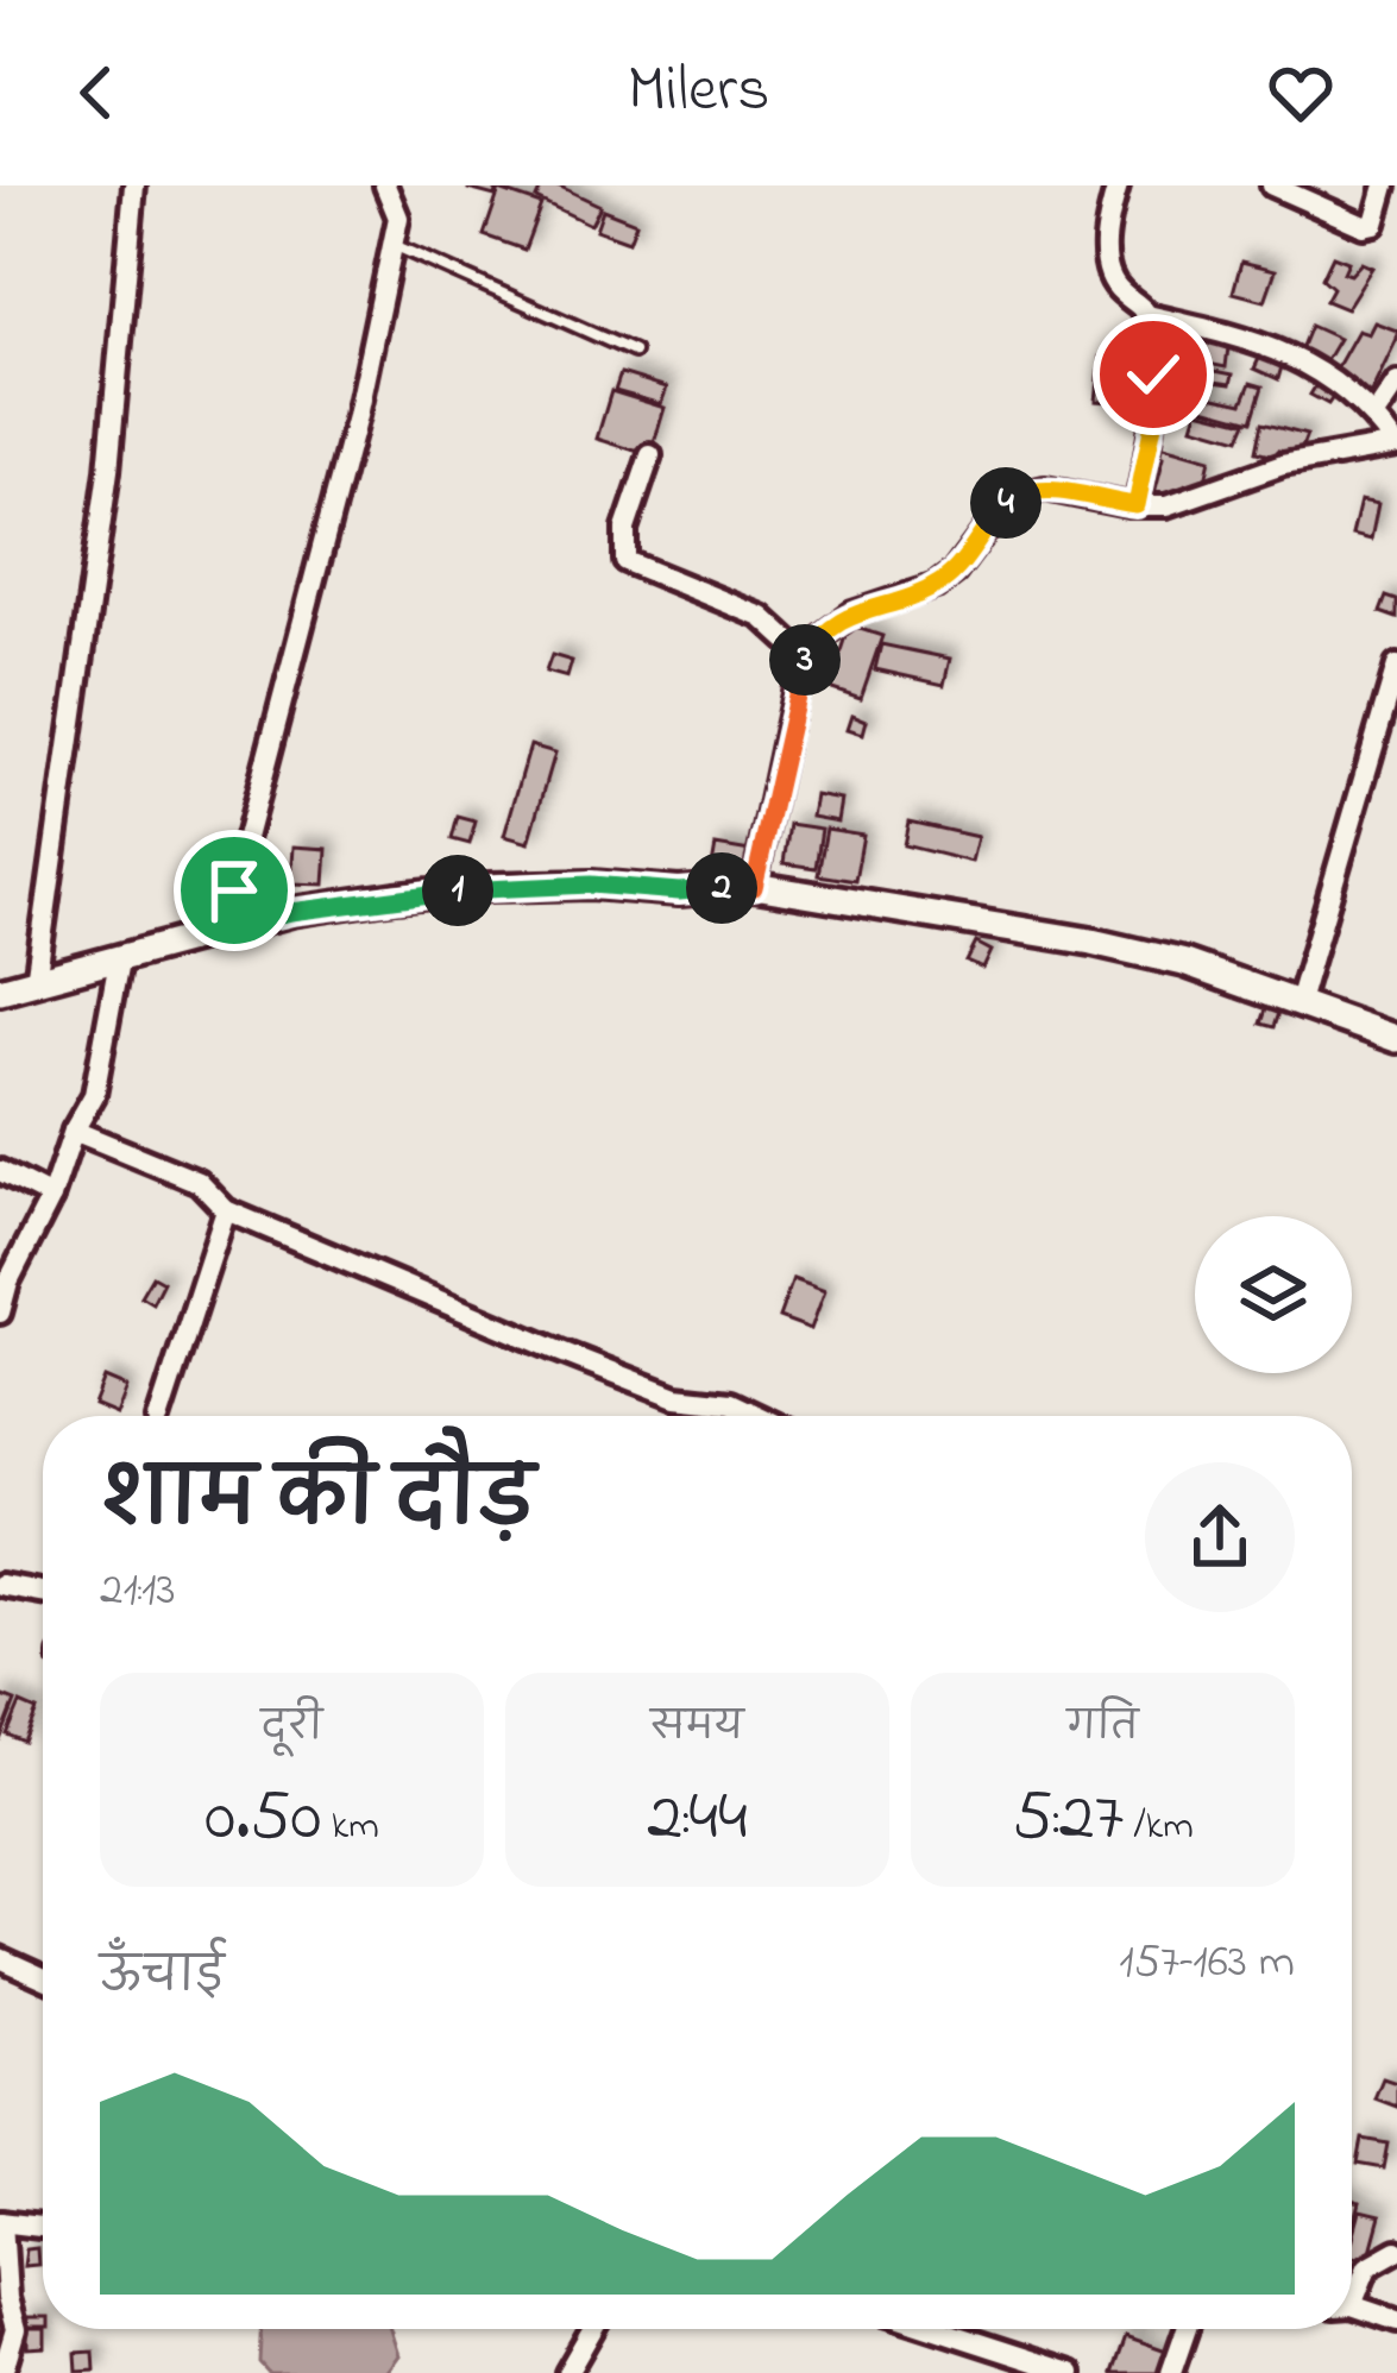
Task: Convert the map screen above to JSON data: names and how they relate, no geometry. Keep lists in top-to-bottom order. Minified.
{"page":{"header":"Milers","pins":["4","3","2","1"],"heading":["शाम की दौड़","21:13"],"stats":[["दूरी","0.50 km"],["समय","2:44"],["गति","5:27 /km"]],"chart":["ऊँचाई","157–163 m"]}}
